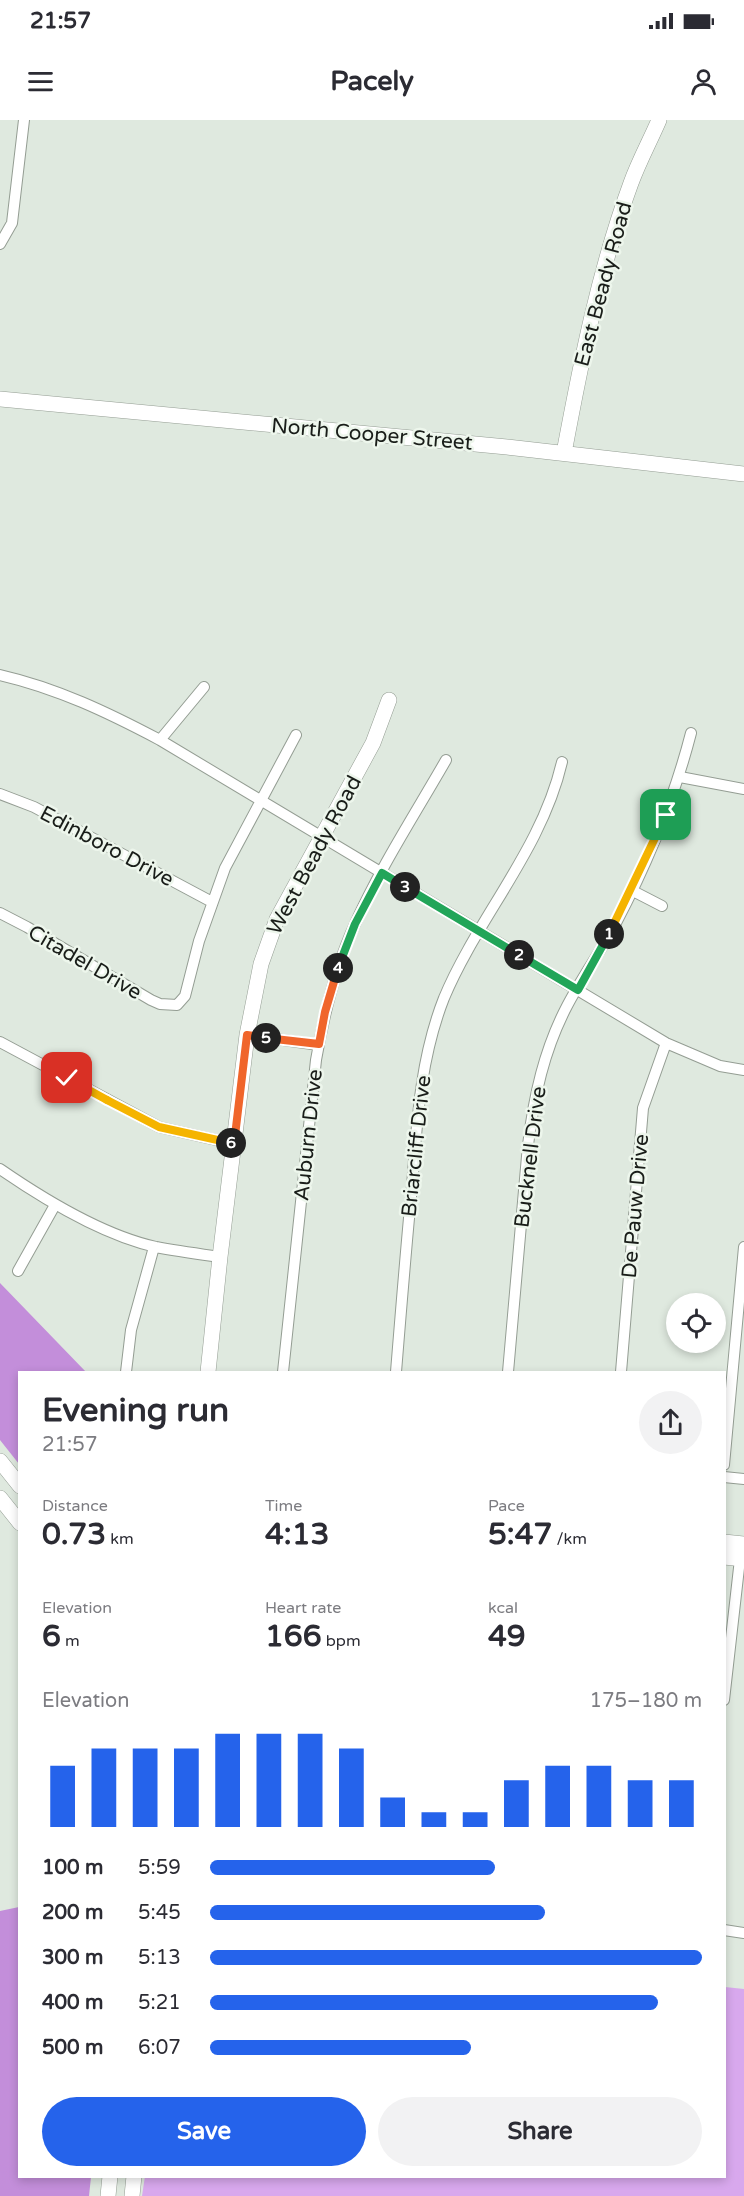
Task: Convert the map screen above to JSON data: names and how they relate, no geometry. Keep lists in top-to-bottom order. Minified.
{"streets":{"street":["East Beady Road","North Cooper Street","Edinboro Drive","West Beady Road","Citadel Drive","Auburn Drive","Briarcliff Drive","Bucknell Drive","De Pauw Drive"]},"crossings":[["East Beady Road","North Cooper Street"],["Edinboro Drive","Citadel Drive"]],"page":{"status":"21:57","header":"Pacely","pins":["3","1","2","4","5","6"],"heading":["Evening run","21:57"],"stats":[["Distance","0.73 km"],["Time","4:13"],["Pace","5:47 /km"],["Elevation","6 m"],["Heart rate","166 bpm"],["kcal","49"]],"chart":["Elevation","175–180 m"],"list":[{"name":"100 m","note":"5:59"},{"name":"200 m","note":"5:45"},{"name":"300 m","note":"5:13"},{"name":"400 m","note":"5:21"},{"name":"500 m","note":"6:07"}],"buttons":["Save","Share"]}}
